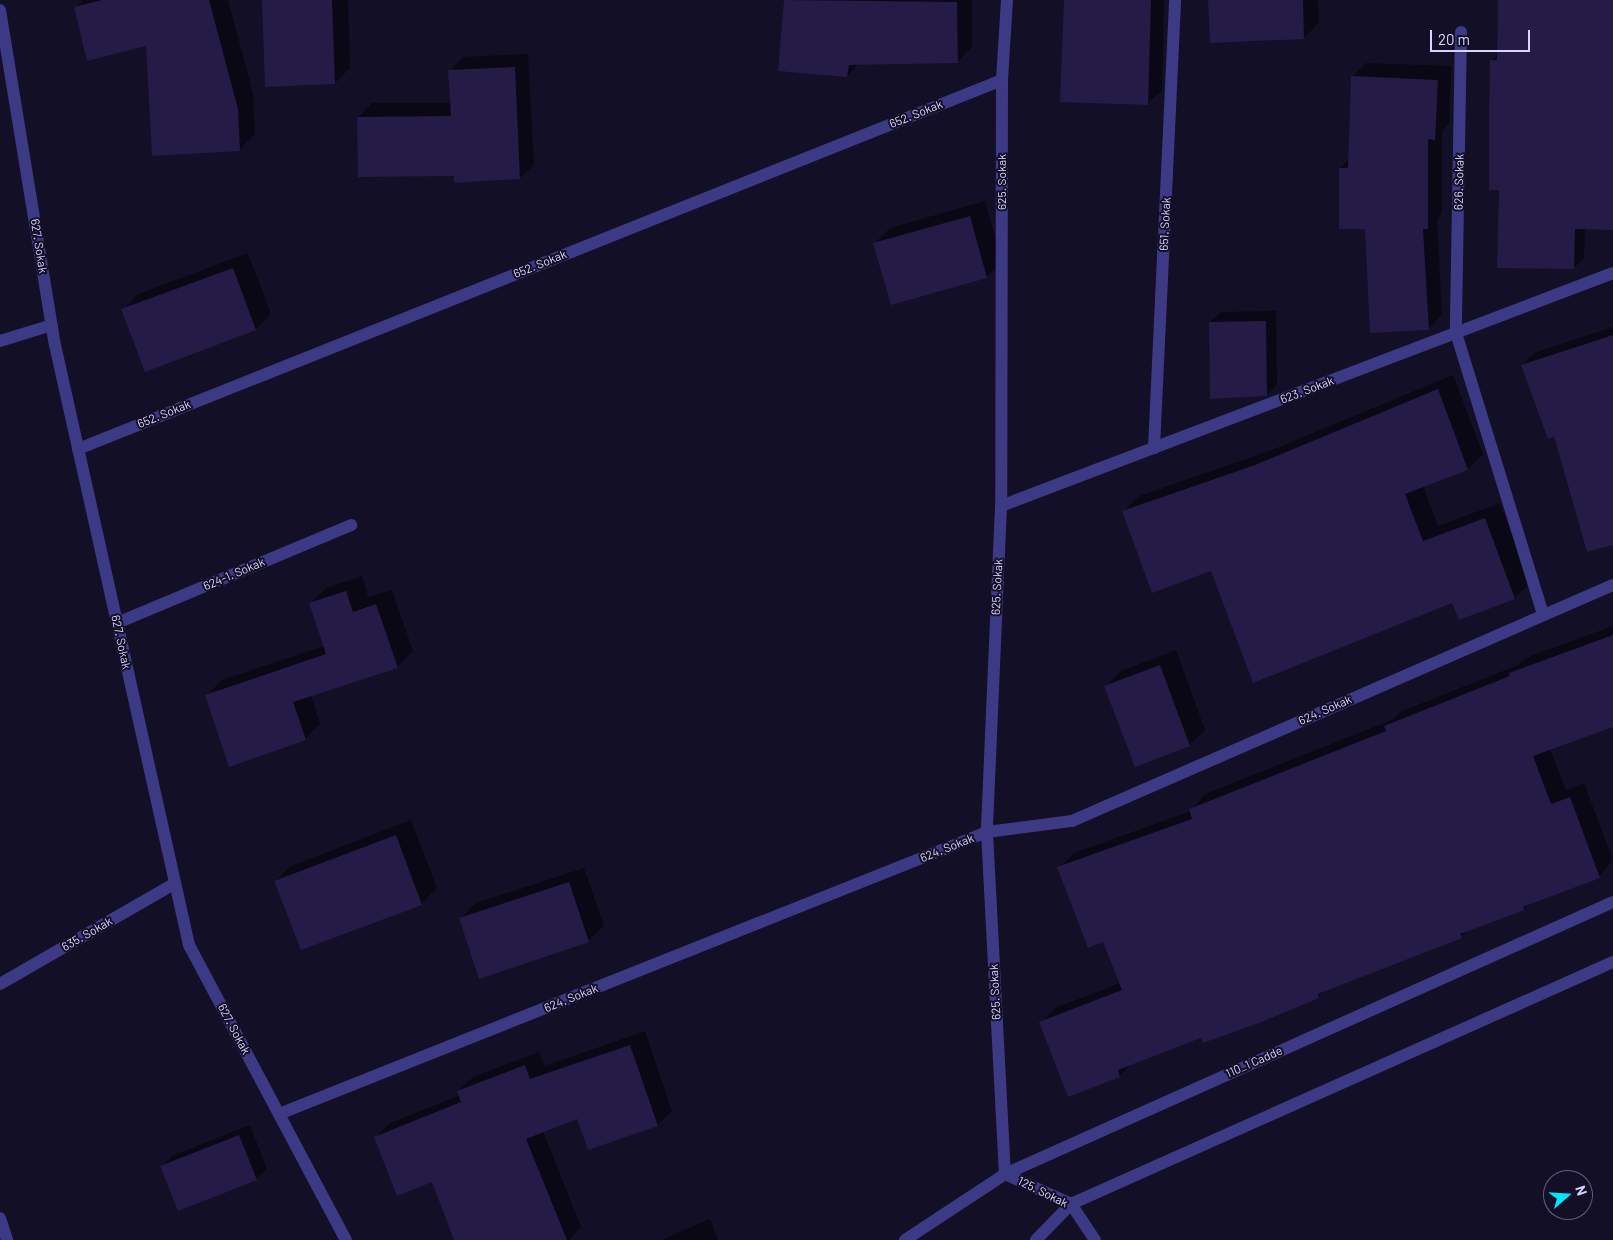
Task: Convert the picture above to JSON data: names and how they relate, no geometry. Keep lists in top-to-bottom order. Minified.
{"streets":{"street":["652. Sokak","625. Sokak","626. Sokak","651. Sokak","627. Sokak","623. Sokak","624-1. Sokak","624. Sokak","635. Sokak","110_1 Cadde","125. Sokak"]},"crossings":[["652. Sokak","625. Sokak"],["652. Sokak","627. Sokak"],["625. Sokak","623. Sokak"],["625. Sokak","624. Sokak"],["625. Sokak","110_1 Cadde"],["625. Sokak","125. Sokak"],["626. Sokak","623. Sokak"],["626. Sokak","624. Sokak"],["651. Sokak","623. Sokak"],["627. Sokak","624-1. Sokak"],["627. Sokak","624. Sokak"],["627. Sokak","635. Sokak"],["110_1 Cadde","125. Sokak"]],"scale_bar":"20 m","north":"right"}
